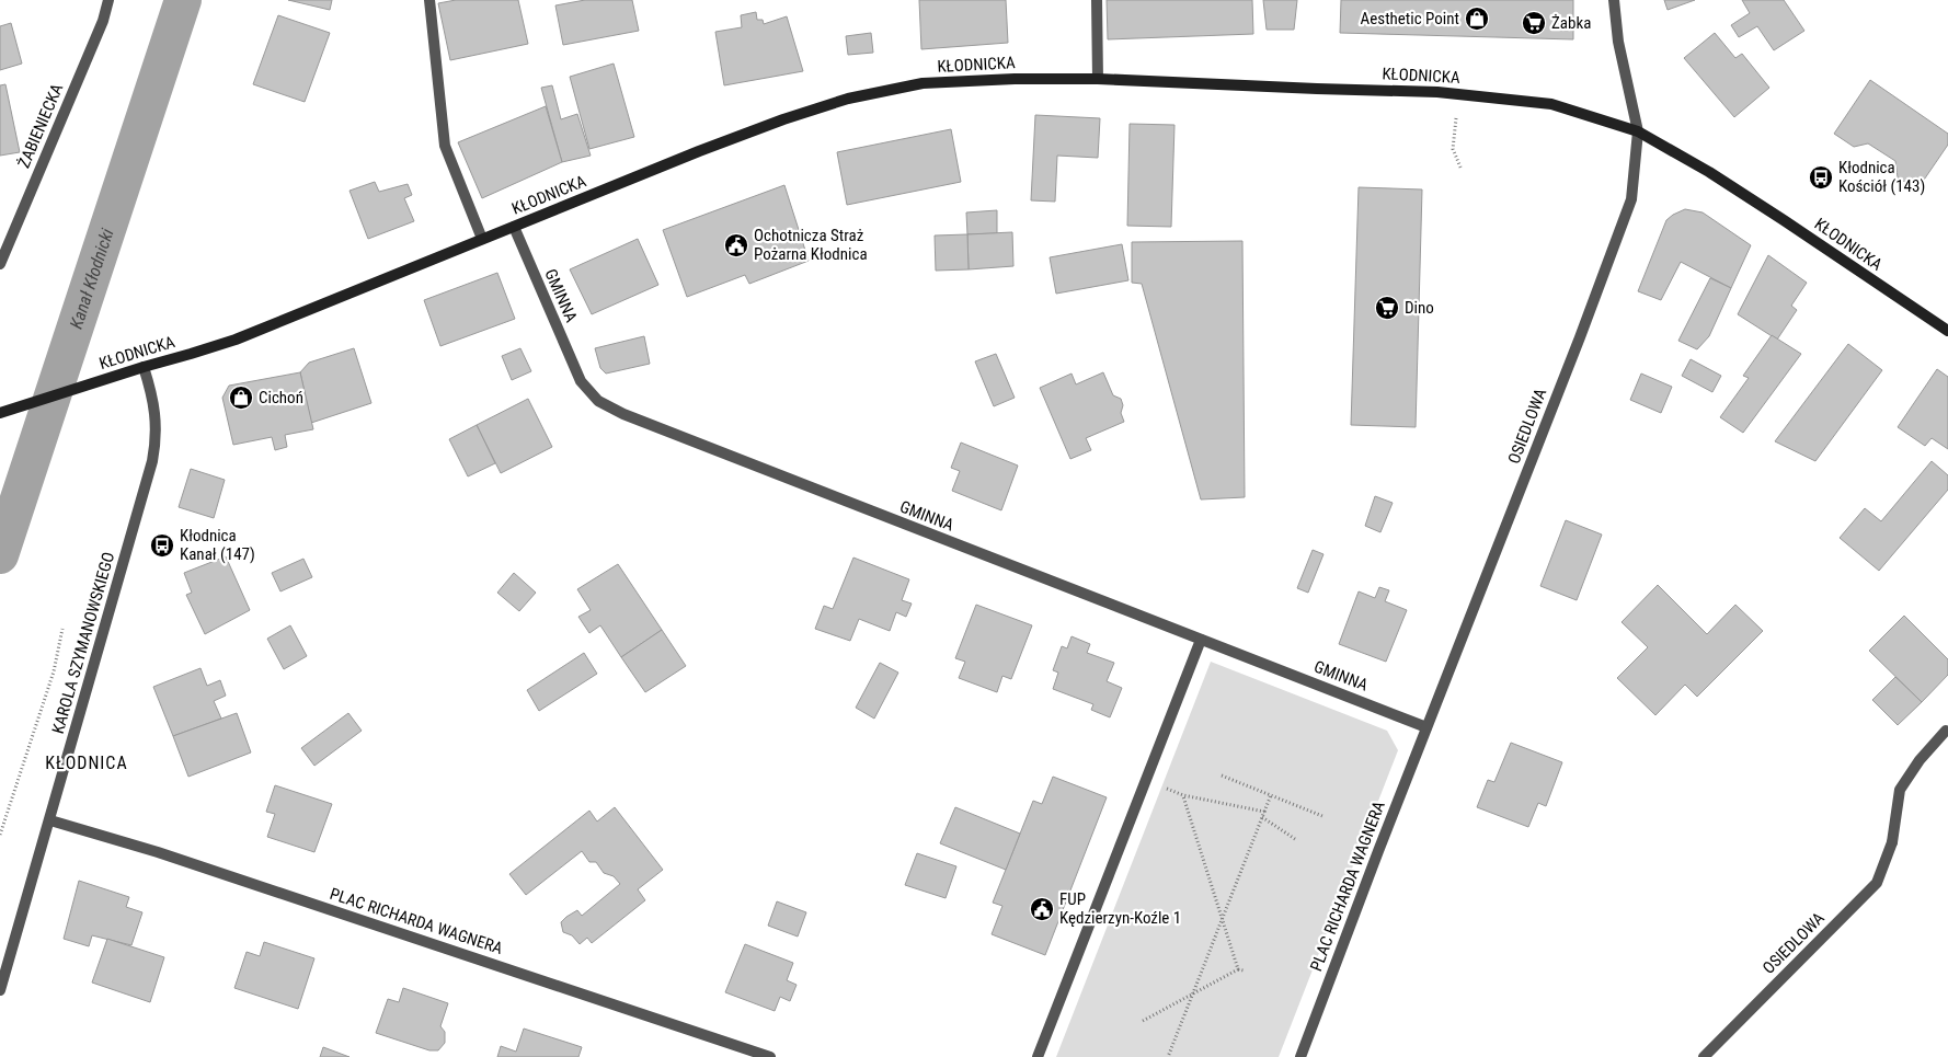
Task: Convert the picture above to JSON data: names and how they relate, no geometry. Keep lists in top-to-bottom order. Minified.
{"streets":{"main road":["KŁODNICKA"],"street":["ŻABIENIECKA","GMINNA","OSIEDLOWA","KAROLA SZYMANOWSKIEGO","PLAC RICHARDA WAGNERA"]},"crossings":[["KŁODNICKA","GMINNA"],["KŁODNICKA","OSIEDLOWA"],["KŁODNICKA","KAROLA SZYMANOWSKIEGO"],["GMINNA","OSIEDLOWA"],["GMINNA","PLAC RICHARDA WAGNERA"],["OSIEDLOWA","PLAC RICHARDA WAGNERA"],["KAROLA SZYMANOWSKIEGO","PLAC RICHARDA WAGNERA"]],"districts":["KŁODNICA"],"water":["Kanał Kłodnicki"],"places":{"shop":["Aesthetic Point","Cichoń"],"supermarket":["Żabka","Dino"],"bus stop":["Kłodnica Kościół (143)","Kłodnica Kanał (147)"],"public building":["Ochotnicza Straż Pożarna Kłodnica","FUP Kędzierzyn-Koźle 1"]}}
